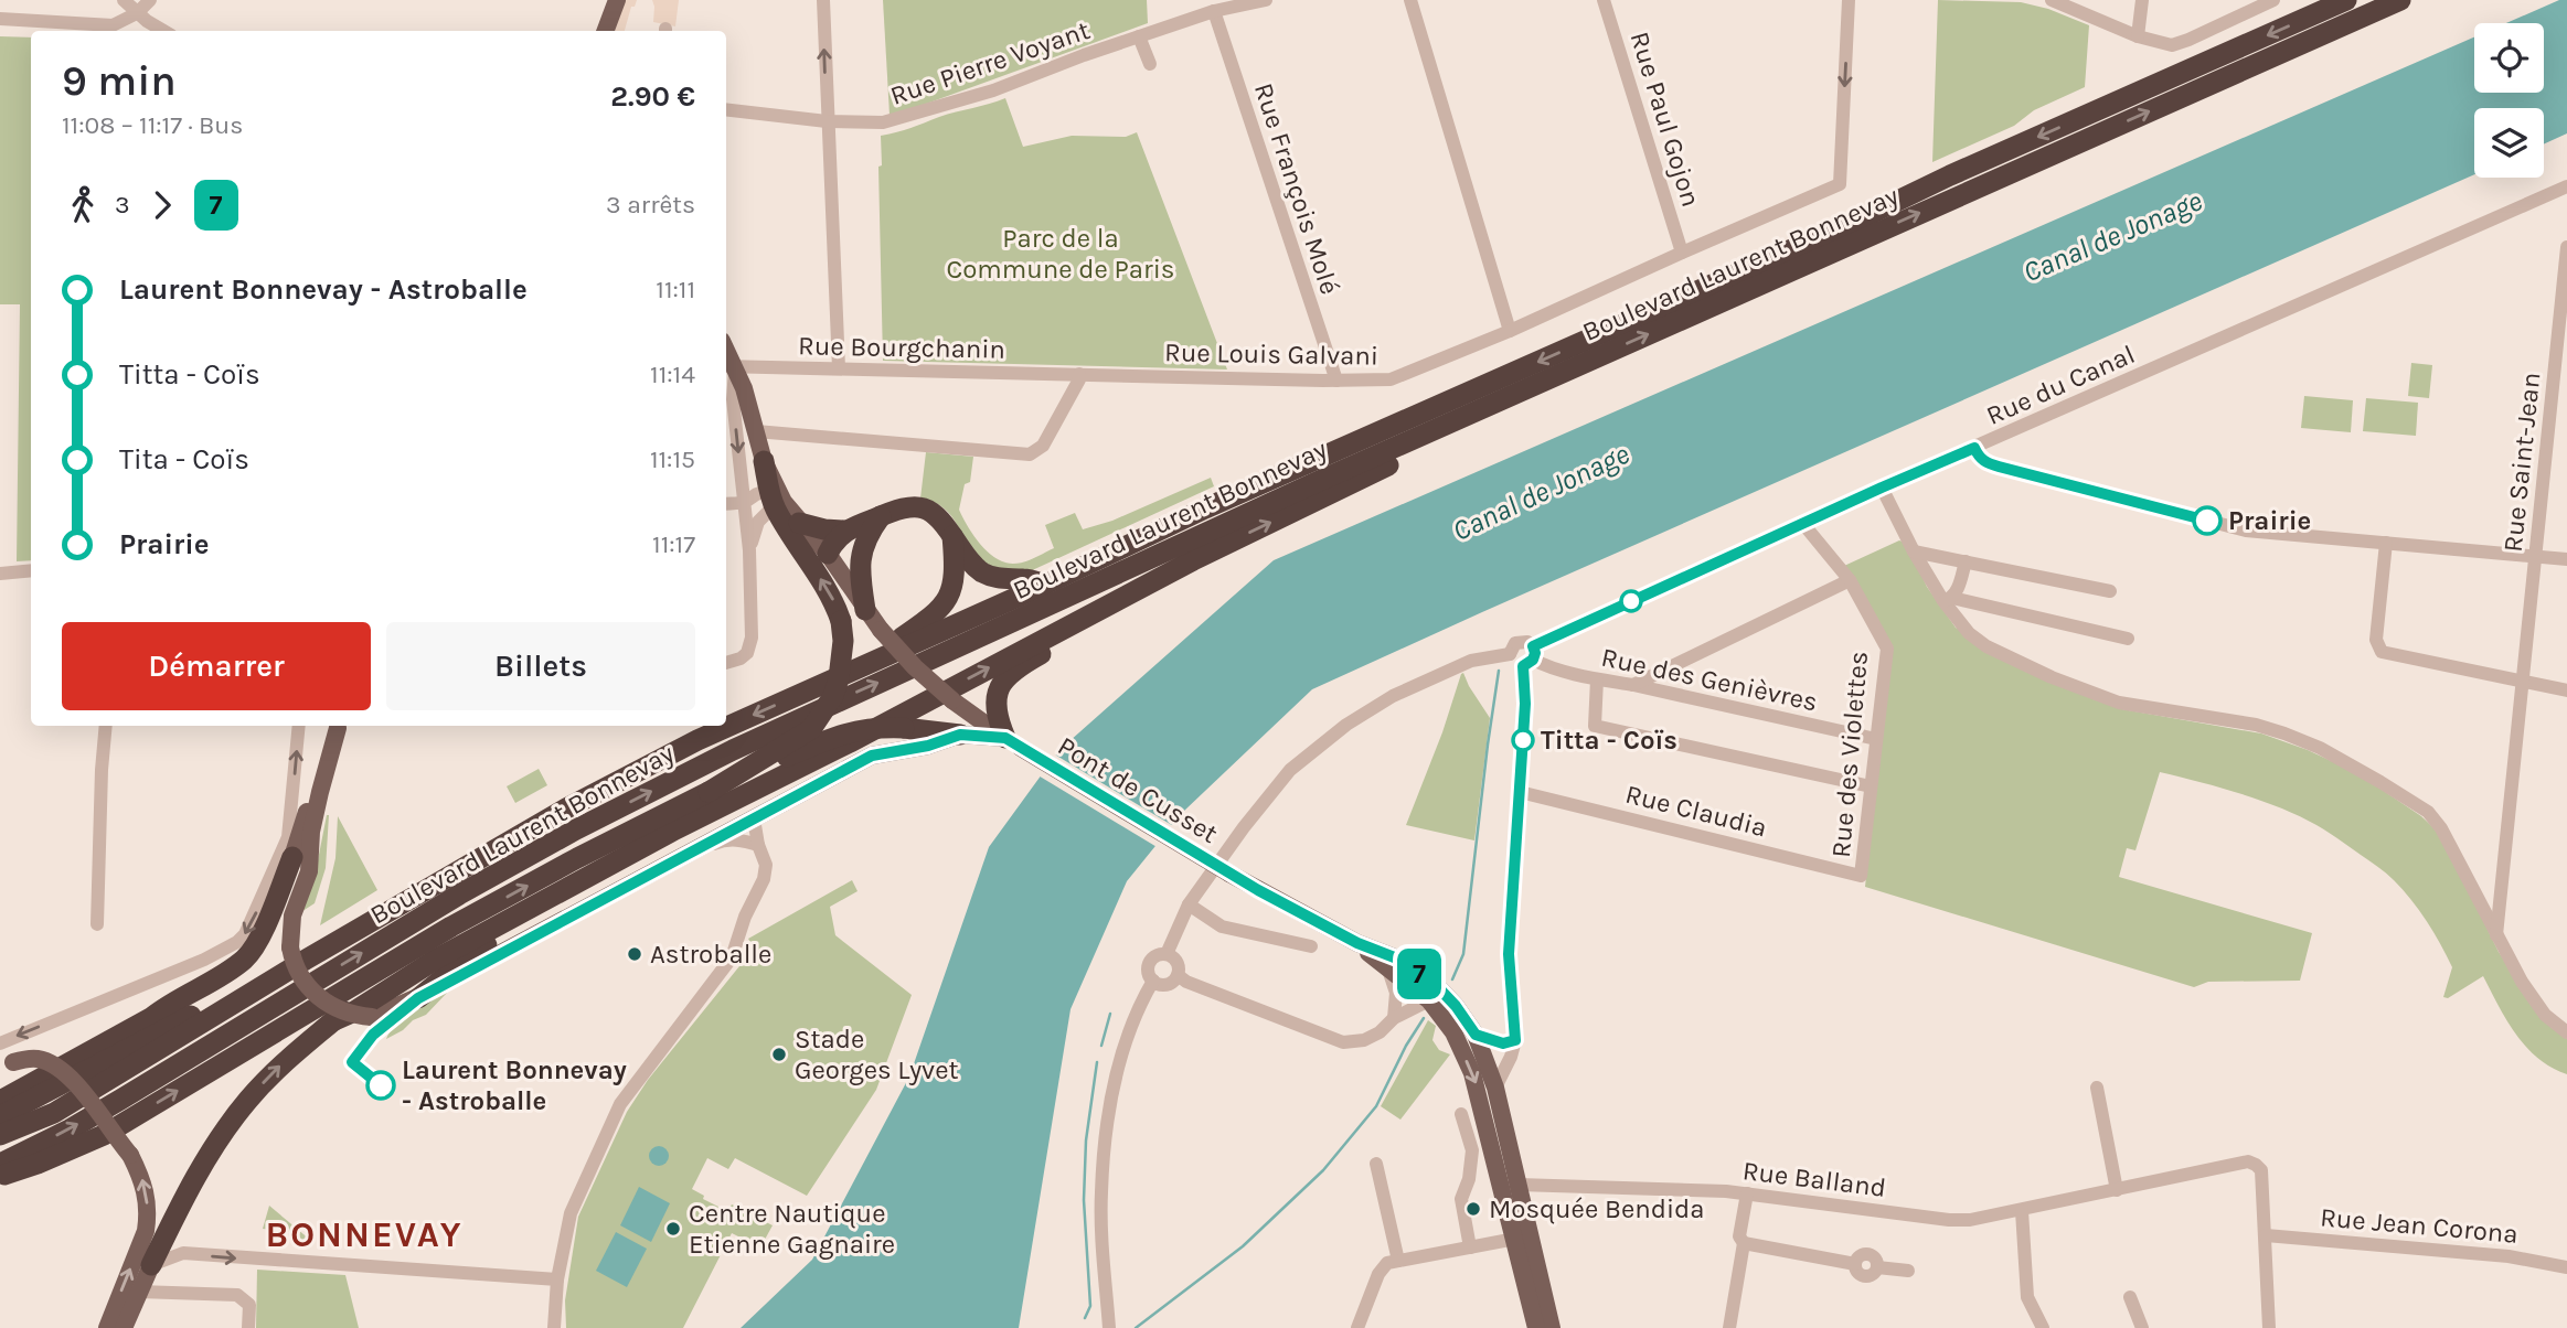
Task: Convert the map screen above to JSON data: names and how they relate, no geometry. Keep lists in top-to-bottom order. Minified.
{"streets":{"highway":["Boulevard Laurent Bonnevay"],"main road":["Pont de Cusset"],"street":["Rue Pierre Voyant","Rue Paul Gojon","Rue François Molé","Rue Bourgchanin","Rue Louis Galvani","Rue du Canal","Rue Saint-Jean","Rue des Genièvres","Rue des Violettes","Rue Claudia","Rue Balland","Rue Jean Corona"]},"crossings":[["Rue Pierre Voyant","Rue François Molé"],["Rue Paul Gojon","Rue Louis Galvani"],["Rue François Molé","Rue Louis Galvani"],["Rue Bourgchanin","Rue Louis Galvani"],["Rue Bourgchanin","Pont de Cusset"],["Rue du Canal","Rue des Genièvres"],["Rue du Canal","Rue des Violettes"],["Rue des Genièvres","Rue des Violettes"],["Rue des Violettes","Rue Claudia"],["Rue Balland","Rue Jean Corona"]],"districts":["BONNEVAY"],"water":["Canal de Jonage"],"parks":["Parc de la Commune de Paris"],"places":["Prairie","Titta - Coïs","Astroballe","Stade Georges Lyvet","Laurent Bonnevay - Astroballe","Mosquée Bendida","Centre Nautique Etienne Gagnaire"],"lines":["bus line 7"],"page":{"on_map":"7","heading":["9 min","11:08 – 11:17 · Bus","2.90 €"],"legs":["3","7","3 arrêts"],"list":[{"name":"Laurent Bonnevay - Astroballe","value":"11:11"},{"name":"Titta - Coïs","value":"11:14"},{"name":"Tita - Coïs","value":"11:15"},{"name":"Prairie","value":"11:17"}],"buttons":["Démarrer","Billets"]}}
